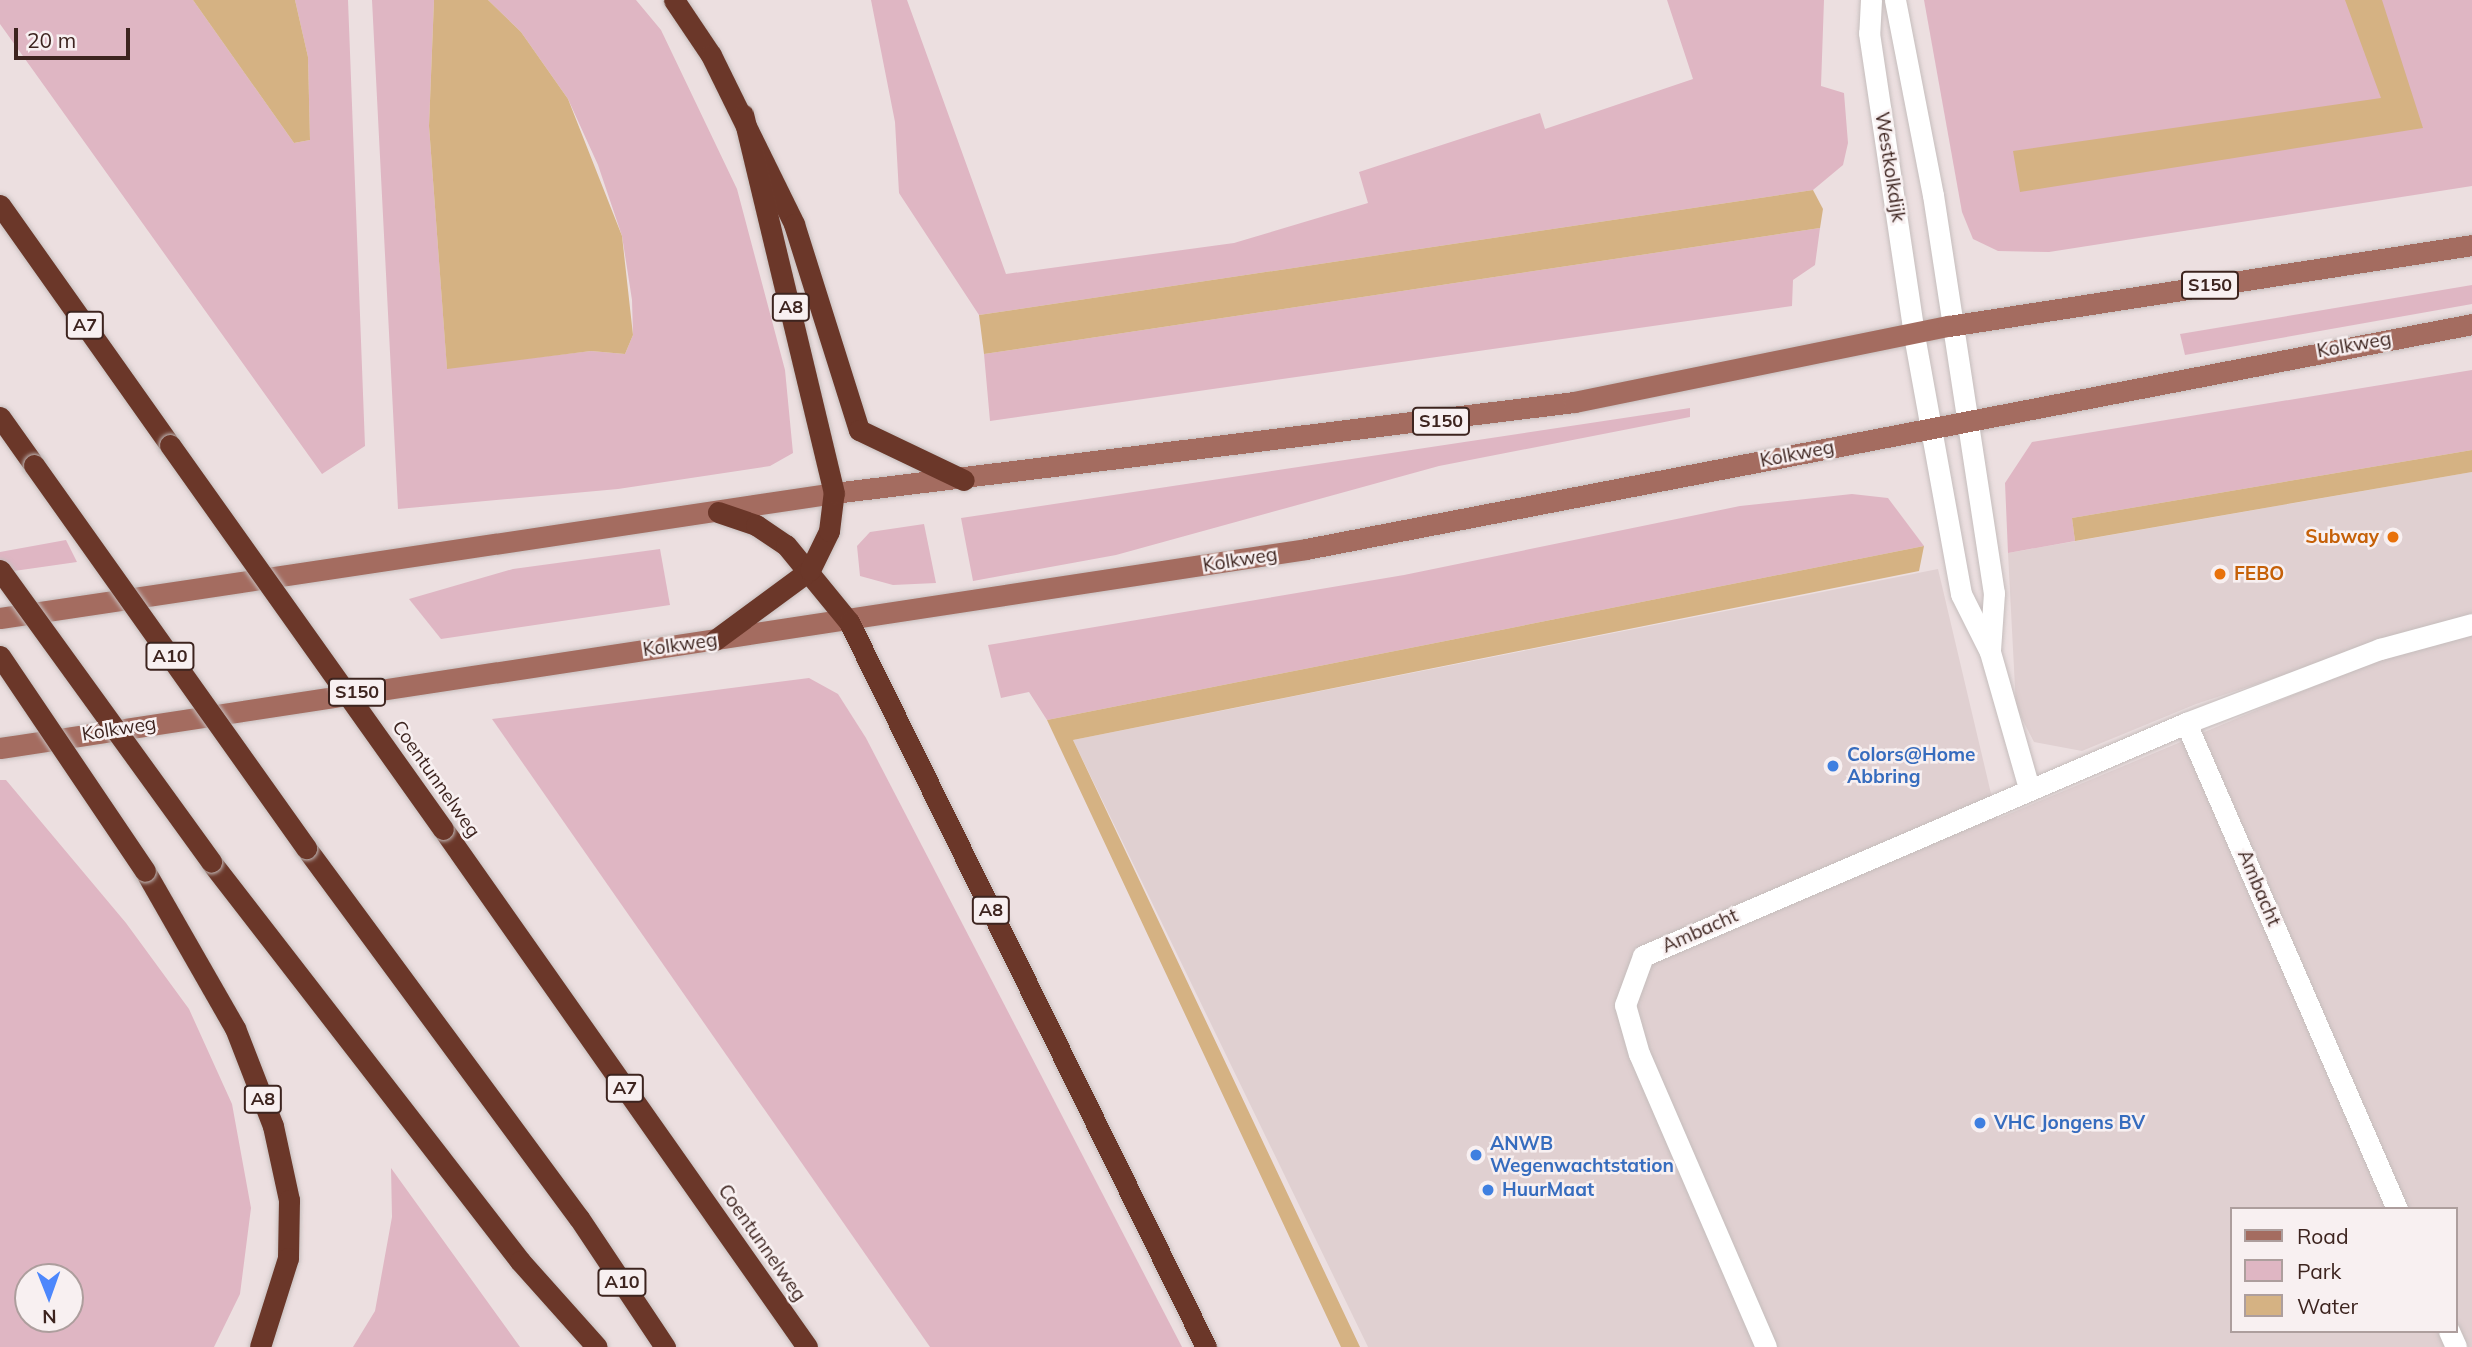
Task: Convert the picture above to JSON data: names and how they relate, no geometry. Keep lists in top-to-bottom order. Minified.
{"streets":{"highway":["A8","A7","A10","Coentunnelweg"],"main road":["S150","Kolkweg"],"street":["Westkolkdijk","Ambacht"]},"crossings":[["Westkolkdijk","S150"],["Westkolkdijk","Kolkweg"],["S150","A8"],["A8","Kolkweg"]],"places":["Subway","FEBO","Colors@Home Abbring","VHC Jongens BV","ANWB Wegenwachtstation","HuurMaat"],"legend":["Road","Park","Water"],"scale_bar":"20 m","north":"bottom"}
